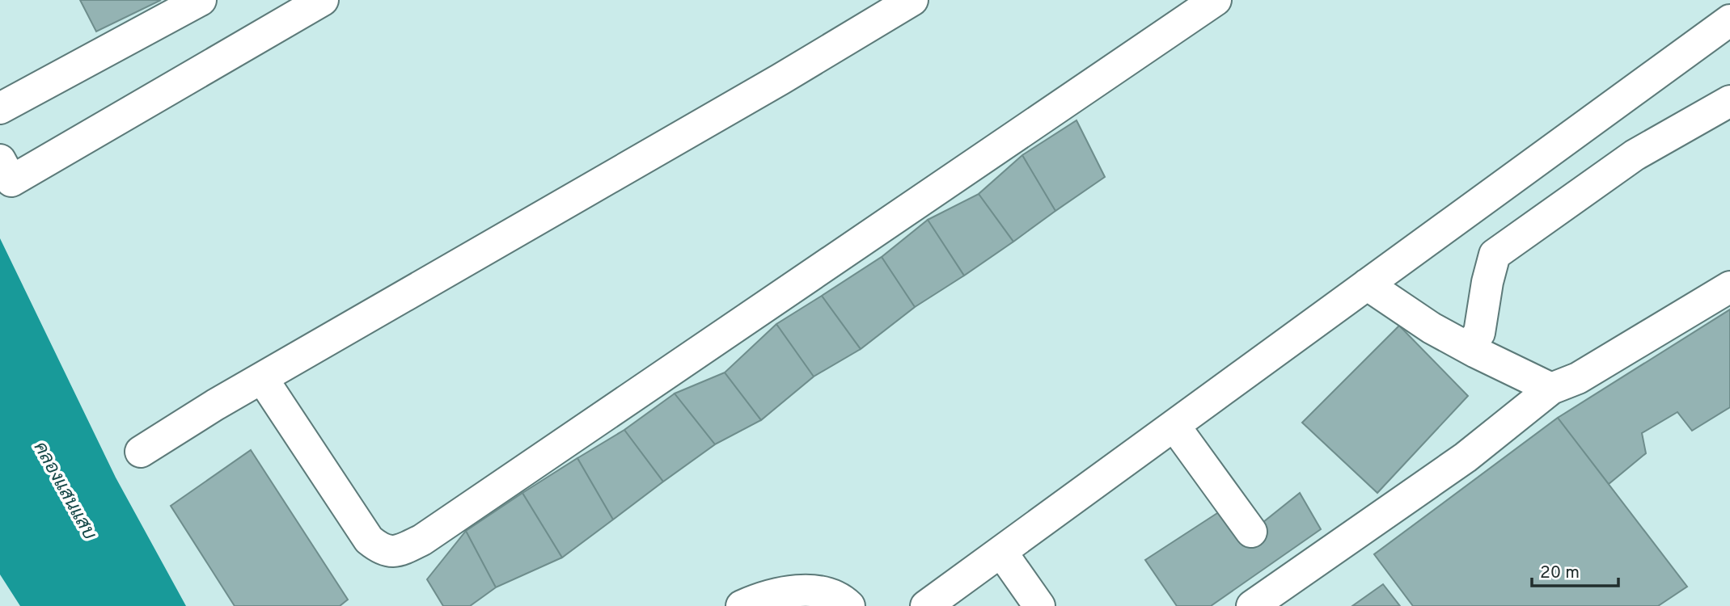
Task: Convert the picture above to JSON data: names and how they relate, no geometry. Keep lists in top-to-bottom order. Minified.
{"water":["คลองแสนแสบ"],"scale_bar":"20 m"}
